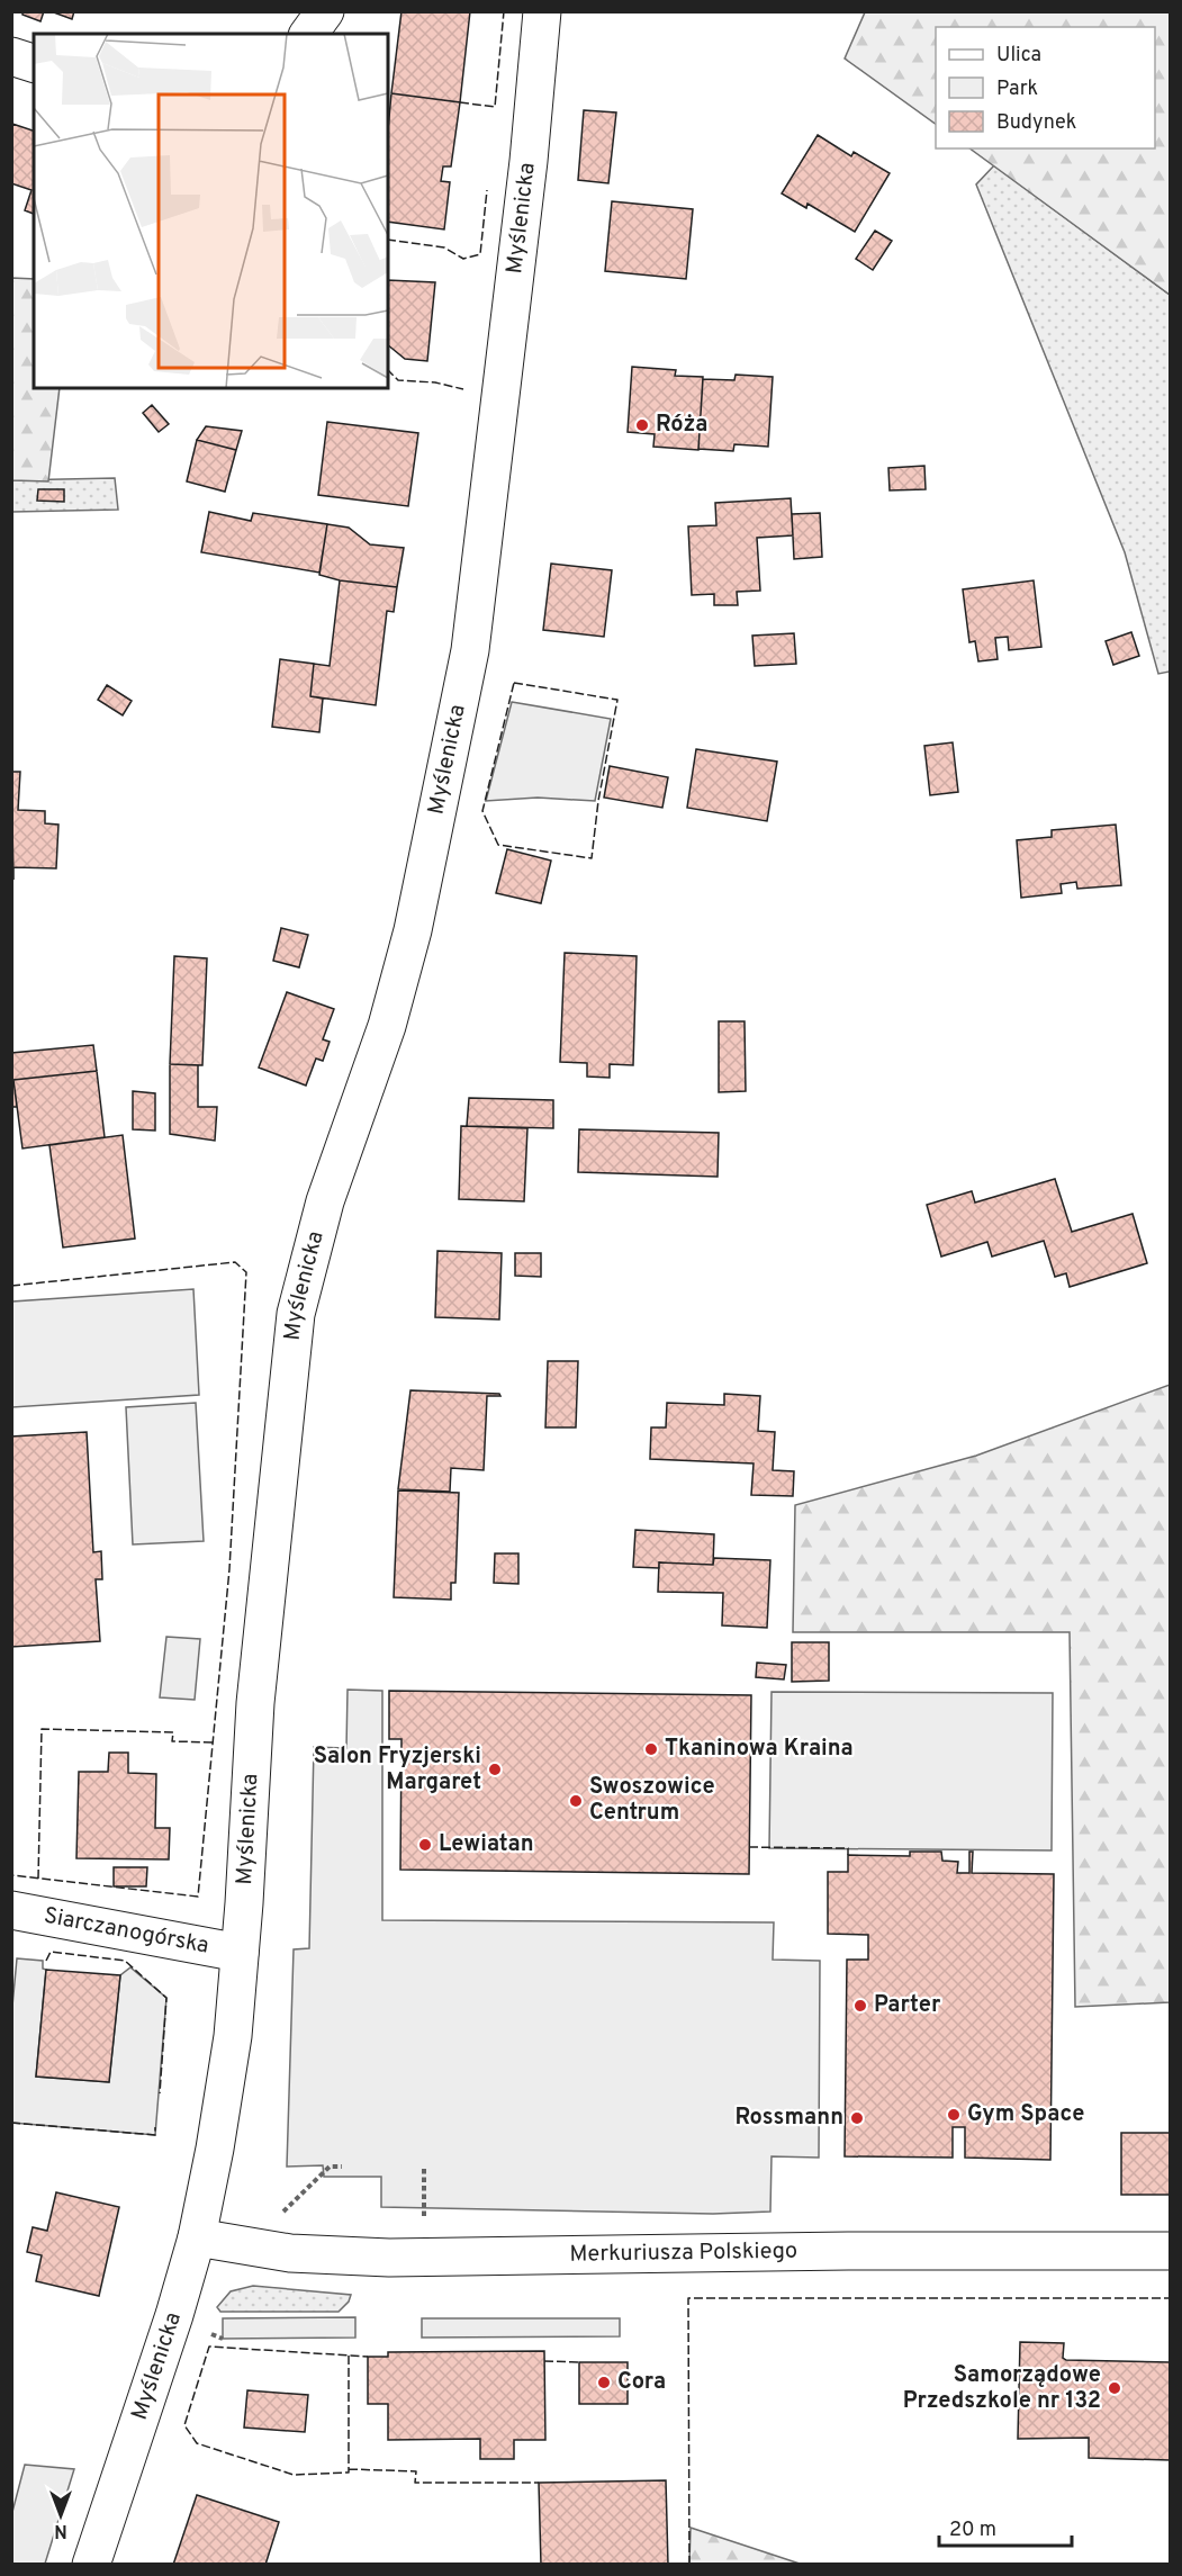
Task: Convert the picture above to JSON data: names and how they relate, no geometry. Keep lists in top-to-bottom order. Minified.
{"streets":{"street":["Myślenicka","Siarczanogórska","Merkuriusza Polskiego"]},"crossings":[["Myślenicka","Siarczanogórska"],["Myślenicka","Merkuriusza Polskiego"]],"places":["Róża","Tkaninowa Kraina","Salon Fryzjerski Margaret","Swoszowice Centrum","Lewiatan","Parter","Gym Space","Rossmann","Cora","Samorządowe Przedszkole nr 132"],"legend":["Ulica","Park","Budynek"],"scale_bar":"20 m","north":"bottom"}
